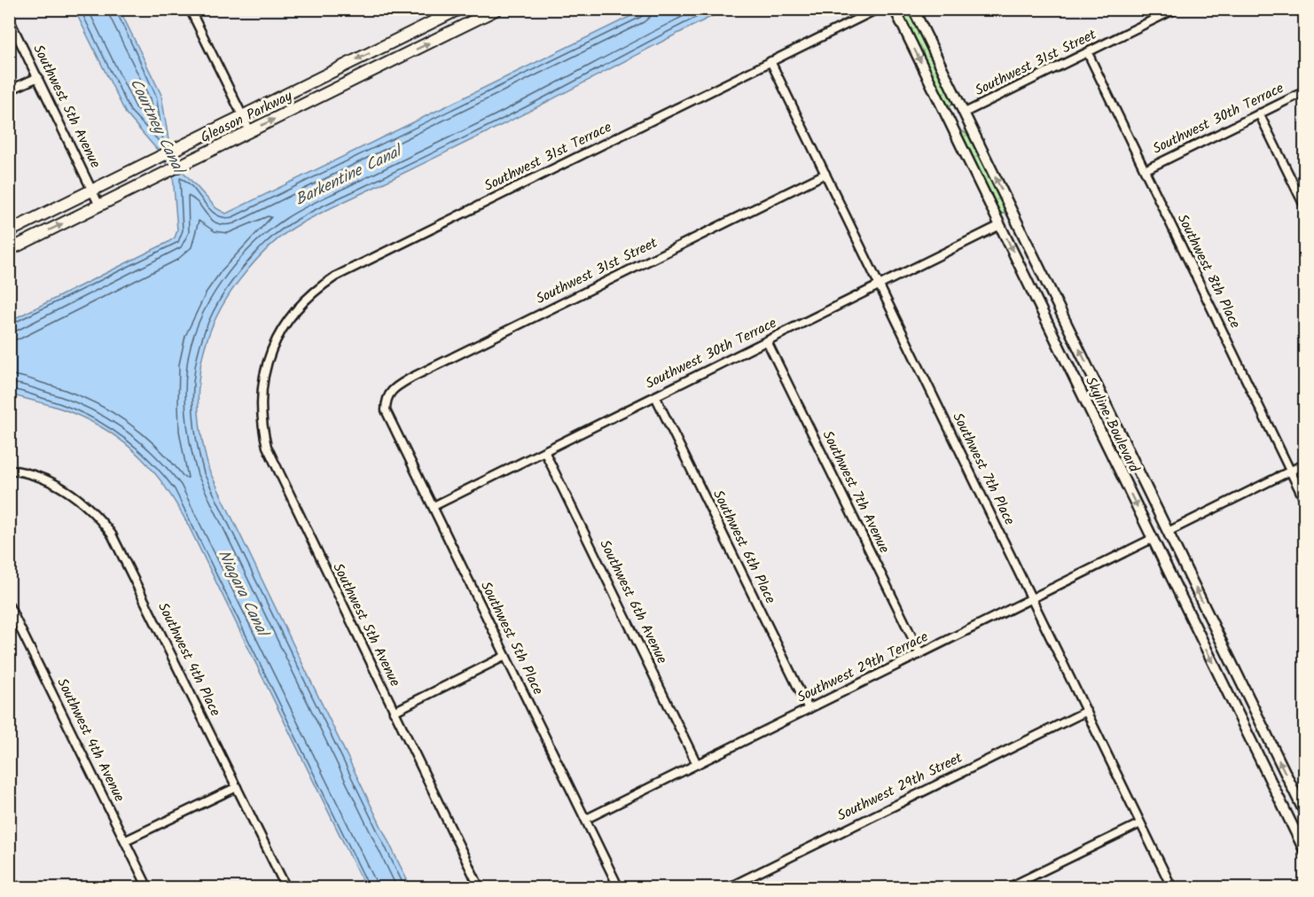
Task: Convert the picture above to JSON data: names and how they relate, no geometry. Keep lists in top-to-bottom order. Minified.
{"streets":{"main road":["Gleason Parkway"],"street":["Southwest 31st Street","Southwest 5th Avenue","Southwest 30th Terrace","Southwest 31st Terrace","Southwest 8th Place","Skyline Boulevard","Southwest 7th Place","Southwest 7th Avenue","Southwest 6th Place","Southwest 6th Avenue","Southwest 5th Place","Southwest 4th Place","Southwest 29th Terrace","Southwest 4th Avenue","Southwest 29th Street"]},"crossings":[["Southwest 31st Street","Southwest 8th Place"],["Southwest 31st Street","Skyline Boulevard"],["Southwest 31st Street","Southwest 7th Place"],["Southwest 31st Street","Southwest 5th Place"],["Southwest 5th Avenue","Gleason Parkway"],["Southwest 5th Avenue","Southwest 31st Terrace"],["Southwest 30th Terrace","Southwest 8th Place"],["Southwest 30th Terrace","Skyline Boulevard"],["Southwest 30th Terrace","Southwest 7th Place"],["Southwest 30th Terrace","Southwest 7th Avenue"],["Southwest 30th Terrace","Southwest 6th Place"],["Southwest 30th Terrace","Southwest 6th Avenue"],["Southwest 30th Terrace","Southwest 5th Place"],["Southwest 31st Terrace","Southwest 7th Place"],["Skyline Boulevard","Southwest 29th Terrace"],["Southwest 7th Place","Southwest 29th Terrace"],["Southwest 7th Place","Southwest 29th Street"],["Southwest 7th Avenue","Southwest 29th Terrace"],["Southwest 6th Place","Southwest 29th Terrace"],["Southwest 6th Avenue","Southwest 29th Terrace"],["Southwest 5th Place","Southwest 29th Terrace"]],"water":["Courtney Canal","Barkentine Canal","Niagara Canal"]}
